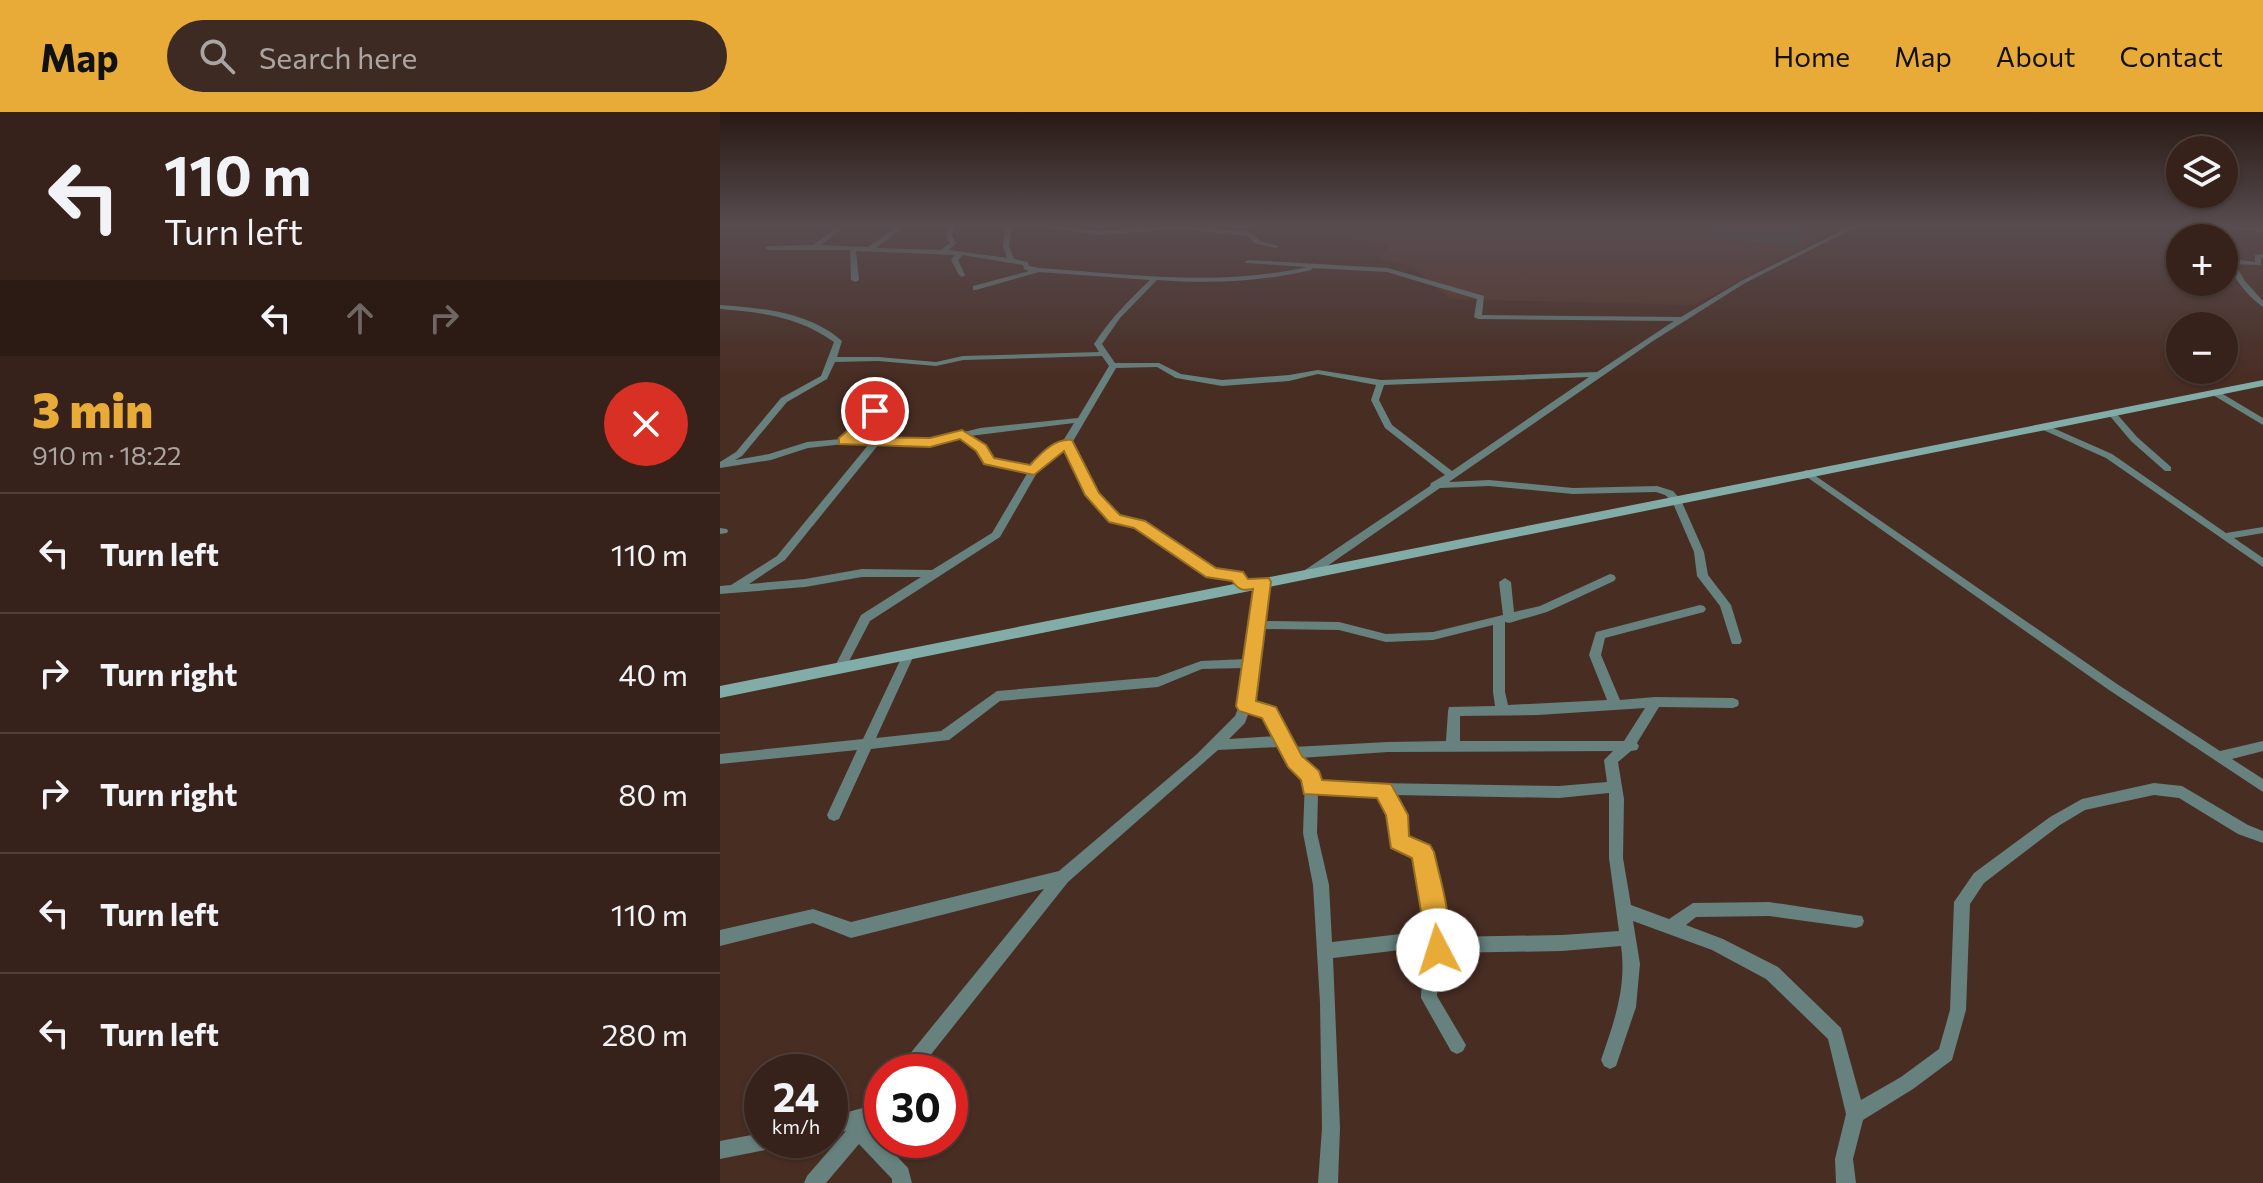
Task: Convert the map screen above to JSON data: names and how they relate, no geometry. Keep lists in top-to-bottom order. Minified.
{"page":{"header":"Map","search":"Search here","nav":["Home","Map","About","Contact"],"turn":["110 m","Turn left"],"map_buttons":["+","−"],"heading":["3 min","910 m · 18:22"],"list":[{"name":"Turn left","value":"110 m"},{"name":"Turn right","value":"40 m"},{"name":"Turn right","value":"80 m"},{"name":"Turn left","value":"110 m"},{"name":"Turn left","value":"280 m"}],"speed":"24 km/h","limit":"30"}}
